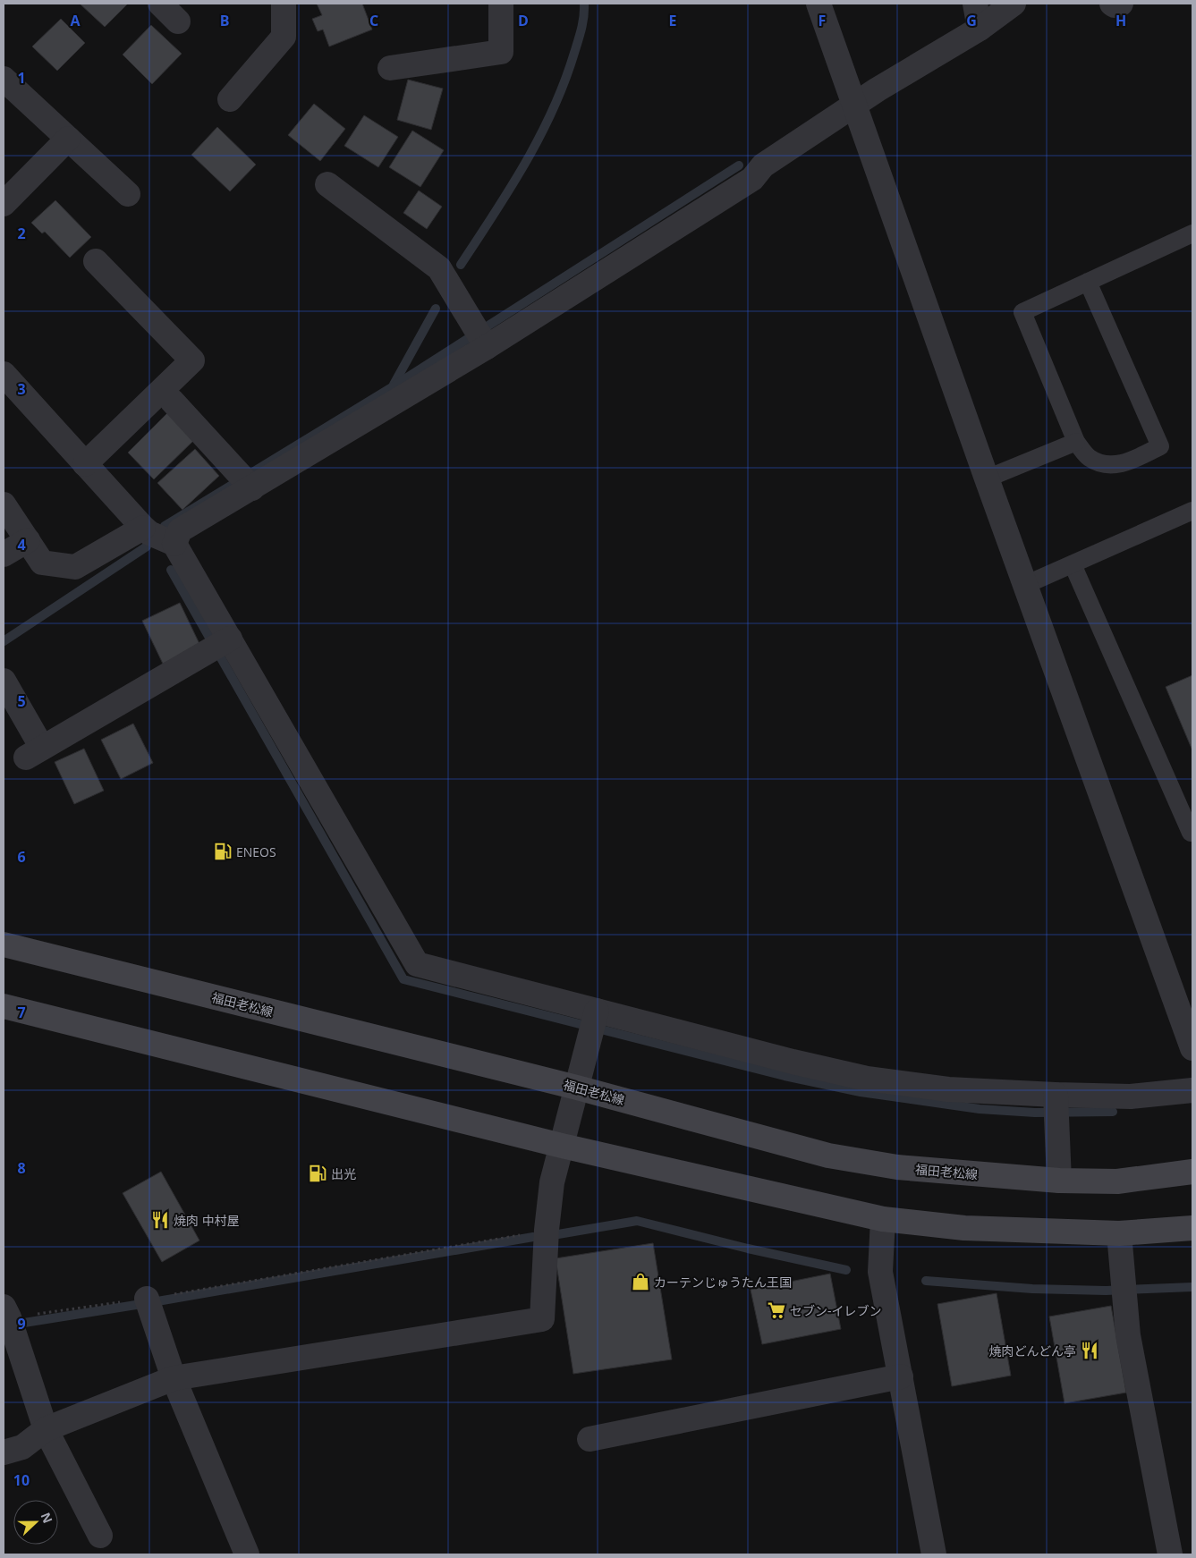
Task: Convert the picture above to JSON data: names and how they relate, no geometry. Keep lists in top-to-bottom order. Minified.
{"streets":{"main road":["福田老松線"]},"places":{"fuel station":["ENEOS","出光"],"restaurant":["焼肉 中村屋","焼肉どんどん亭"],"shop":["カーテンじゅうたん王国"],"supermarket":["セブン-イレブン"]},"north":"right","grid":{"columns":["A","B","C","D","E","F","G","H"],"rows":["1","2","3","4","5","6","7","8","9","10"]}}
